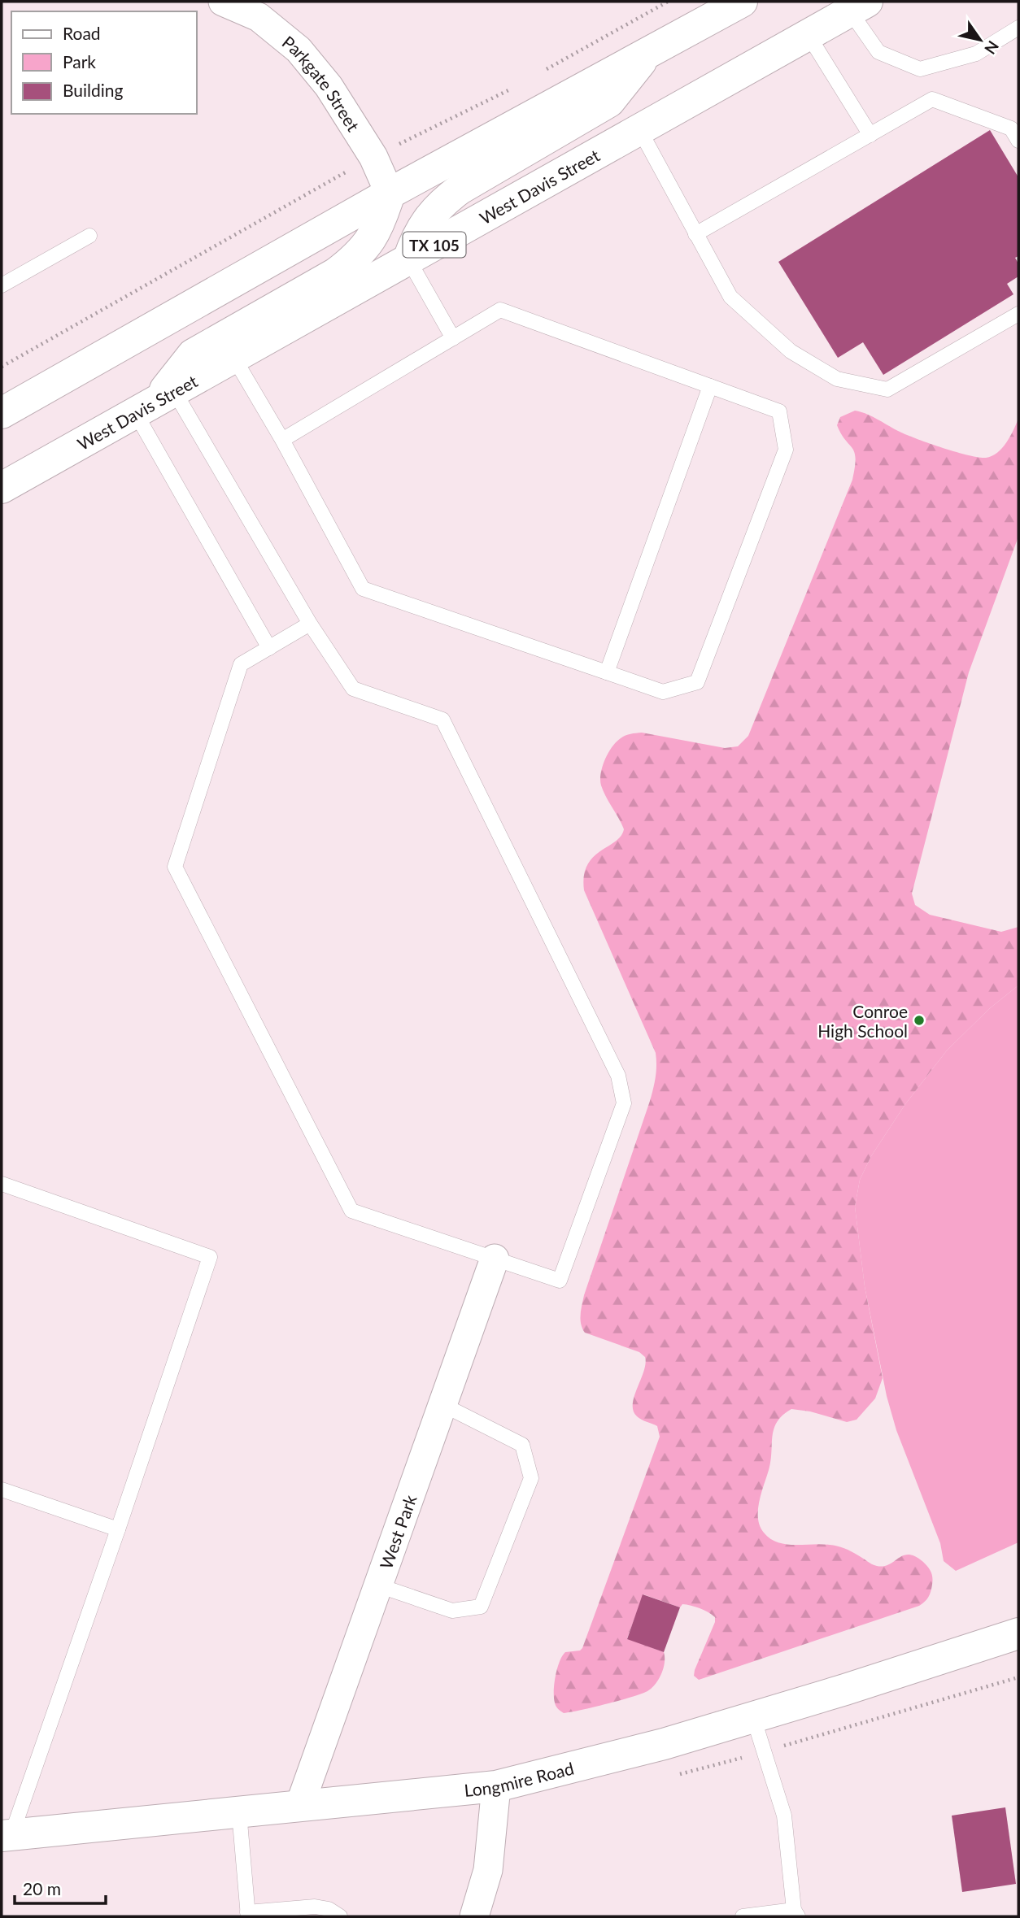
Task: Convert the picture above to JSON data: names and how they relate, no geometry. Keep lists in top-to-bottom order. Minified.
{"streets":{"main road":["West Davis Street","TX 105","Longmire Road"],"street":["Parkgate Street","West Park"]},"crossings":[["West Park","Longmire Road"]],"places":["Conroe High School"],"legend":["Road","Park","Building"],"scale_bar":"20 m","north":"bottom right"}
